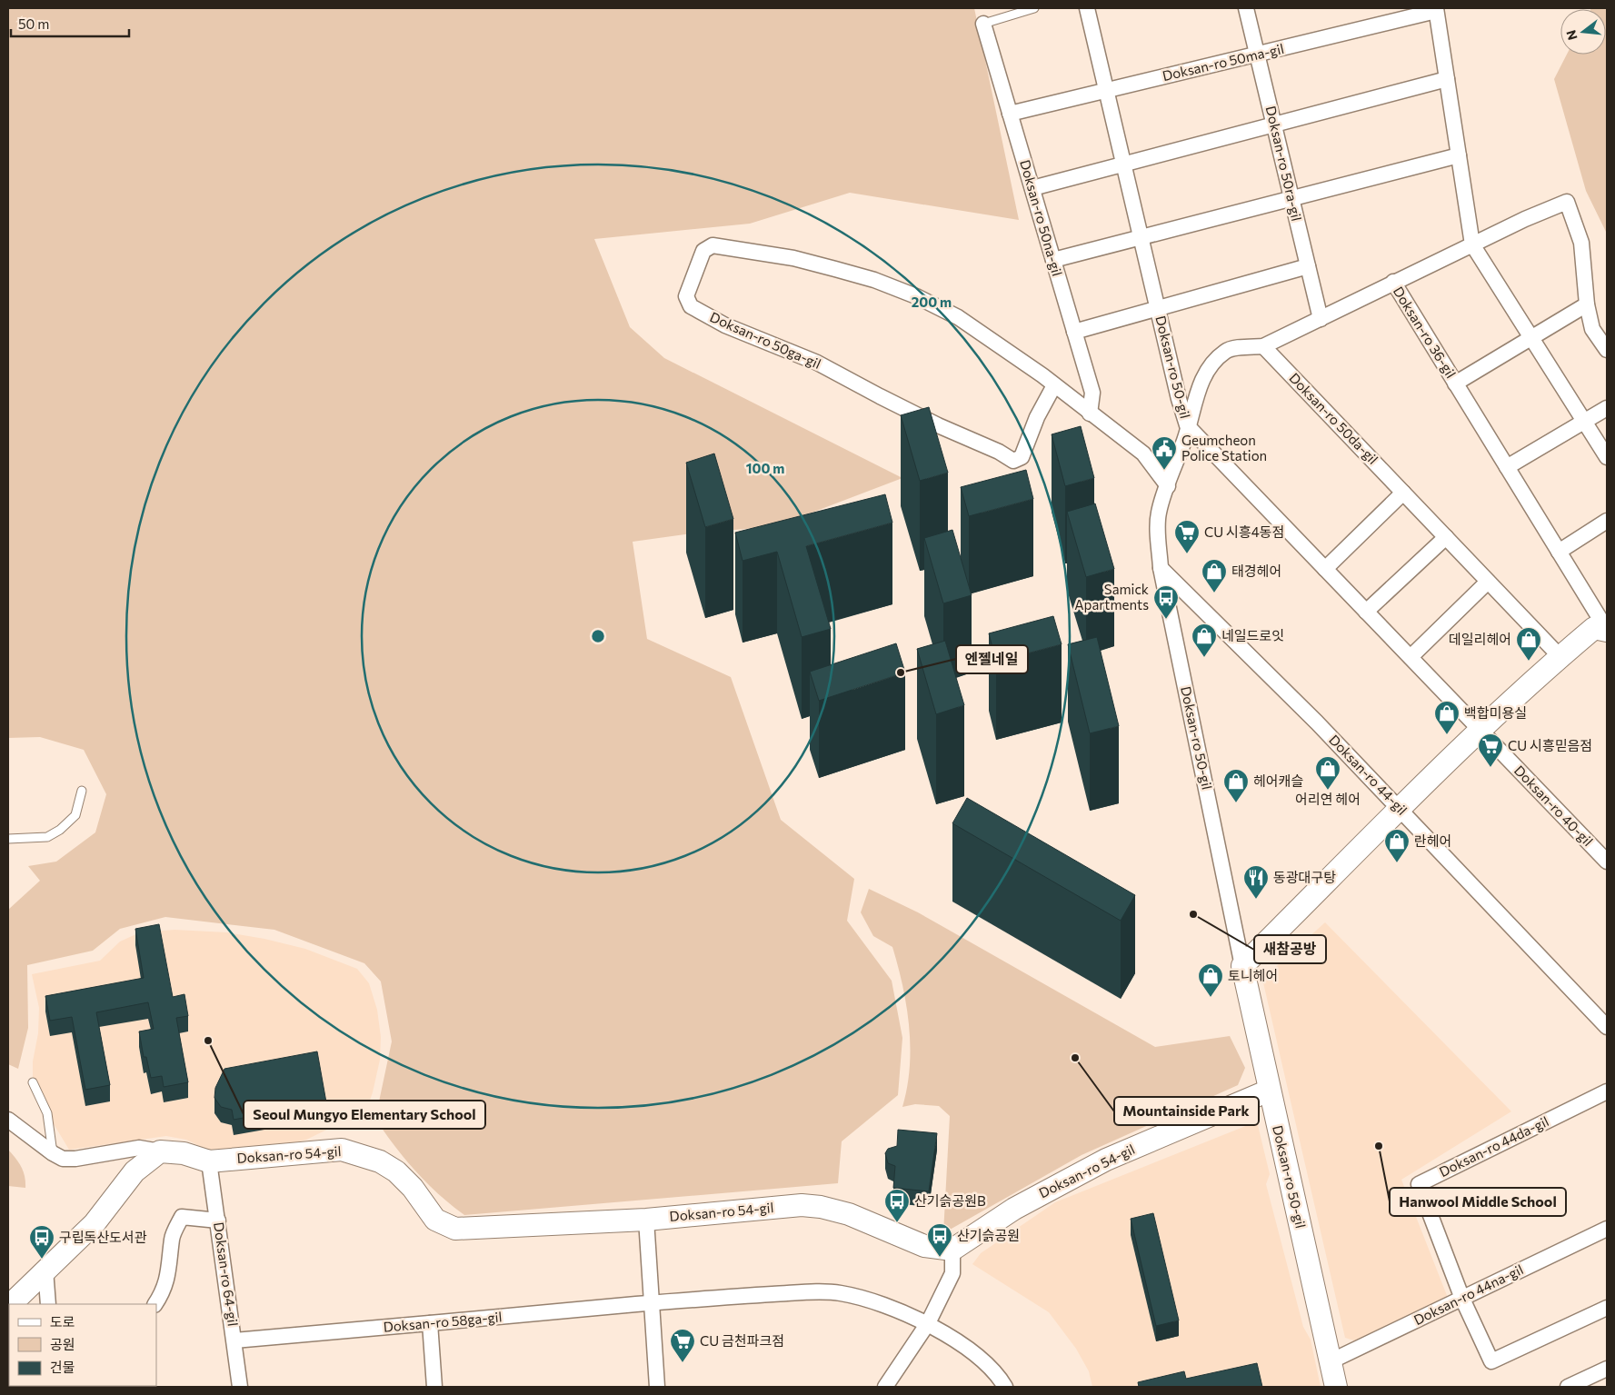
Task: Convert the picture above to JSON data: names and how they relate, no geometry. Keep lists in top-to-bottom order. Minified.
{"streets":{"street":["Doksan-ro 50ma-gil","Doksan-ro 50ra-gil","Doksan-ro 50na-gil","Doksan-ro 36-gil","Doksan-ro 50ga-gil","Doksan-ro 50-gil","Doksan-ro 50da-gil","Doksan-ro 44-gil","Doksan-ro 40-gil","Doksan-ro 44da-gil","Doksan-ro 54-gil","Doksan-ro 64-gil","Doksan-ro 44na-gil","Doksan-ro 58ga-gil"]},"crossings":[["Doksan-ro 50ma-gil","Doksan-ro 50ra-gil"],["Doksan-ro 50ma-gil","Doksan-ro 50na-gil"],["Doksan-ro 50ma-gil","Doksan-ro 50-gil"],["Doksan-ro 50na-gil","Doksan-ro 50ga-gil"],["Doksan-ro 36-gil","Doksan-ro 40-gil"],["Doksan-ro 50ga-gil","Doksan-ro 50-gil"],["Doksan-ro 50-gil","Doksan-ro 44-gil"],["Doksan-ro 50-gil","Doksan-ro 40-gil"],["Doksan-ro 50-gil","Doksan-ro 54-gil"],["Doksan-ro 50-gil","Doksan-ro 44na-gil"],["Doksan-ro 44da-gil","Doksan-ro 44na-gil"],["Doksan-ro 54-gil","Doksan-ro 64-gil"],["Doksan-ro 64-gil","Doksan-ro 58ga-gil"]],"places":{"public building":["Geumcheon Police Station"],"supermarket":["CU 시흥4동점","CU 시흥믿음점","CU 금천파크점"],"shop":["태경헤어","네일드로잇","데일리헤어","백합미용실","어리연 헤어","헤어캐슬","란헤어","토니헤어"],"bus stop":["Samick Apartments","산기슭공원B","산기슭공원","구립독산도서관"],"other":["엔젤네일","새참공방","Seoul Mungyo Elementary School","Mountainside Park","Hanwool Middle School"],"restaurant":["동광대구탕"]},"legend":["도로","공원","건물"],"scale_bar":"50 m","north":"left","rings":["200 m","100 m"]}
